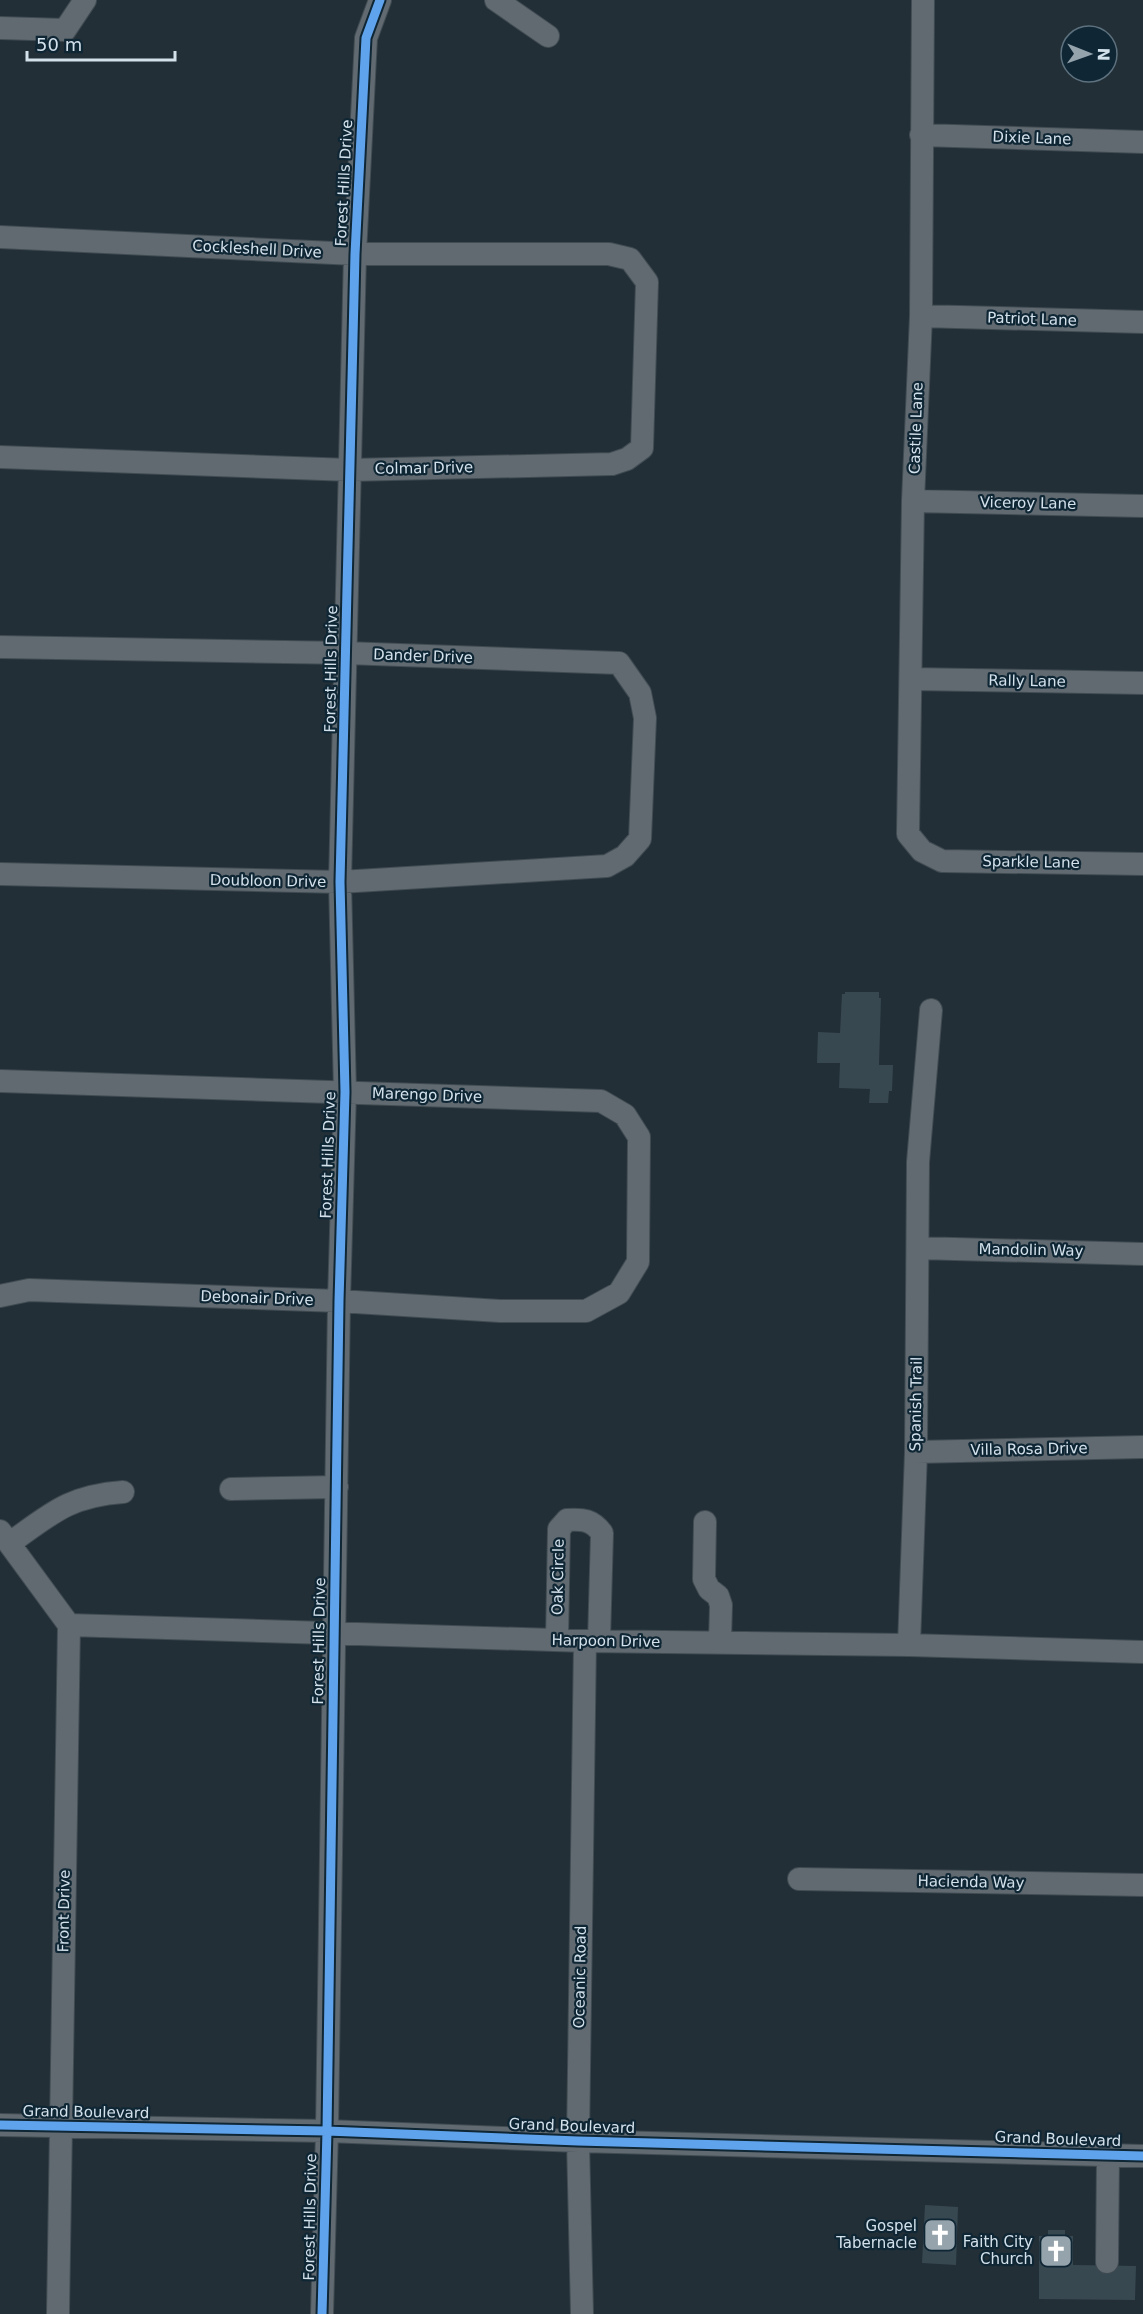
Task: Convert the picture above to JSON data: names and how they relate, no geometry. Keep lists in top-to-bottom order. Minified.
{"streets":{"street":["Dixie Lane","Forest Hills Drive","Cockleshell Drive","Patriot Lane","Castile Lane","Colmar Drive","Viceroy Lane","Dander Drive","Rally Lane","Sparkle Lane","Doubloon Drive","Marengo Drive","Mandolin Way","Debonair Drive","Spanish Trail","Villa Rosa Drive","Oak Circle","Harpoon Drive","Hacienda Way","Front Drive","Oceanic Road","Grand Boulevard"]},"crossings":[["Dixie Lane","Castile Lane"],["Forest Hills Drive","Cockleshell Drive"],["Forest Hills Drive","Colmar Drive"],["Forest Hills Drive","Dander Drive"],["Forest Hills Drive","Doubloon Drive"],["Forest Hills Drive","Marengo Drive"],["Forest Hills Drive","Debonair Drive"],["Forest Hills Drive","Harpoon Drive"],["Forest Hills Drive","Grand Boulevard"],["Cockleshell Drive","Colmar Drive"],["Patriot Lane","Castile Lane"],["Castile Lane","Viceroy Lane"],["Castile Lane","Rally Lane"],["Castile Lane","Sparkle Lane"],["Dander Drive","Doubloon Drive"],["Marengo Drive","Debonair Drive"],["Mandolin Way","Spanish Trail"],["Spanish Trail","Villa Rosa Drive"],["Spanish Trail","Harpoon Drive"],["Oak Circle","Harpoon Drive"],["Oak Circle","Oceanic Road"],["Harpoon Drive","Front Drive"],["Harpoon Drive","Oceanic Road"],["Front Drive","Grand Boulevard"],["Oceanic Road","Grand Boulevard"]],"places":{"church":["Gospel Tabernacle","Faith City Church"]},"scale_bar":"50 m","north":"right"}
